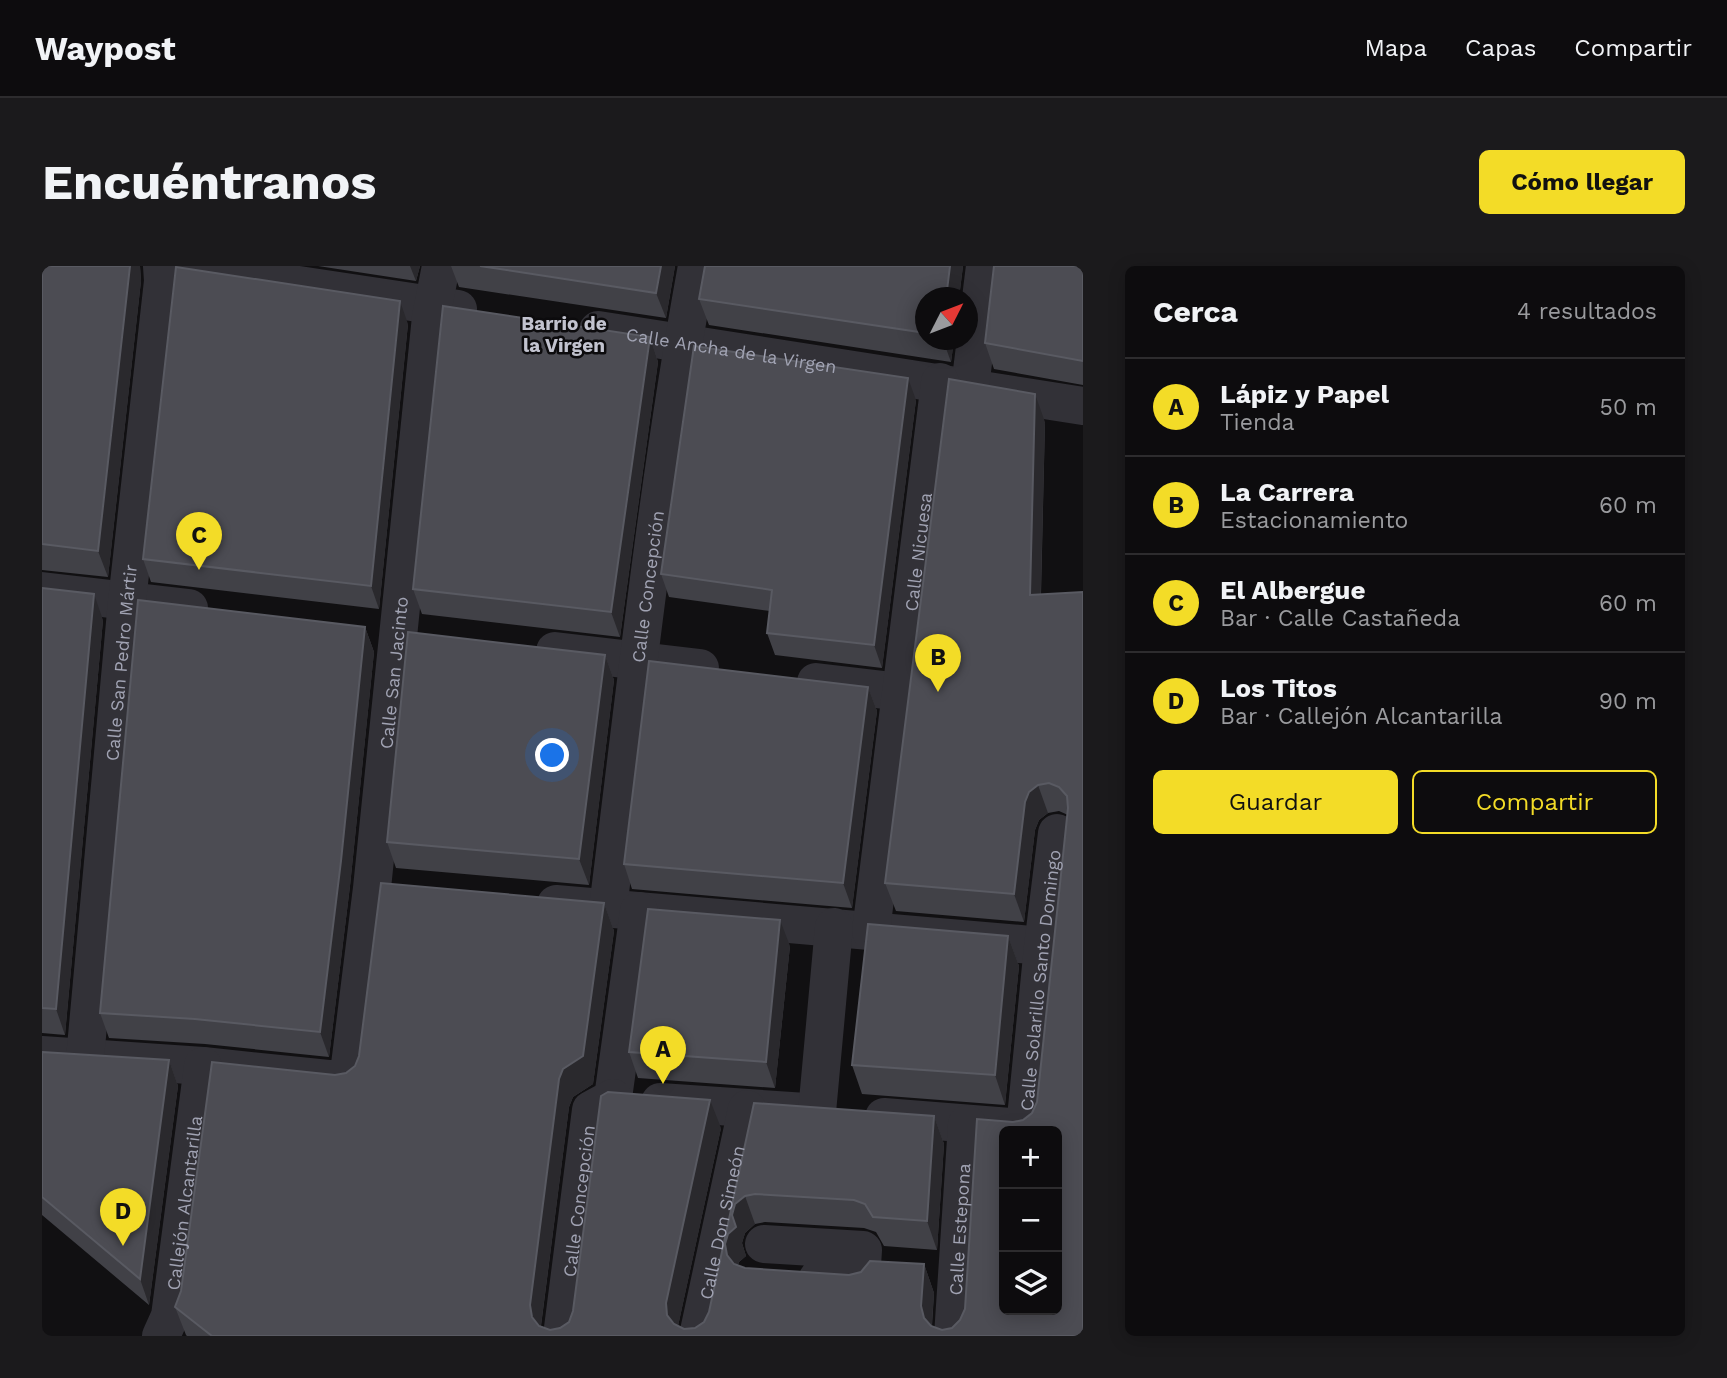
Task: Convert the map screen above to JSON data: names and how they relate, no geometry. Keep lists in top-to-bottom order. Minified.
{"streets":{"street":["Calle Ancha de la Virgen","Calle Nicuesa","Calle Concepción","Calle San Pedro Mártir","Calle San Jacinto","Calle Solarillo Santo Domingo","Callejón Alcantarilla","Calle Don Simeón","Calle Estepona"]},"crossings":[["Calle Ancha de la Virgen","Calle Nicuesa"],["Calle Ancha de la Virgen","Calle Concepción"],["Calle San Jacinto","Callejón Alcantarilla"],["Calle Solarillo Santo Domingo","Calle Estepona"]],"districts":["Barrio de la Virgen"],"north":"top right","page":{"header":"Waypost","nav":["Mapa","Capas","Compartir"],"buttons":["Cómo llegar",["Guardar","Compartir"]],"title":"Encuéntranos","heading":["Cerca","4 resultados"],"list":[{"mark":"A","name":"Lápiz y Papel","note":"Tienda","value":"50 m"},{"mark":"B","name":"La Carrera","note":"Estacionamiento","value":"60 m"},{"mark":"C","name":"El Albergue","note":"Bar · Calle Castañeda","value":"60 m"},{"mark":"D","name":"Los Titos","note":"Bar · Callejón Alcantarilla","value":"90 m"}],"pins":["C","B","A","D"],"map_buttons":["+","−"]}}
